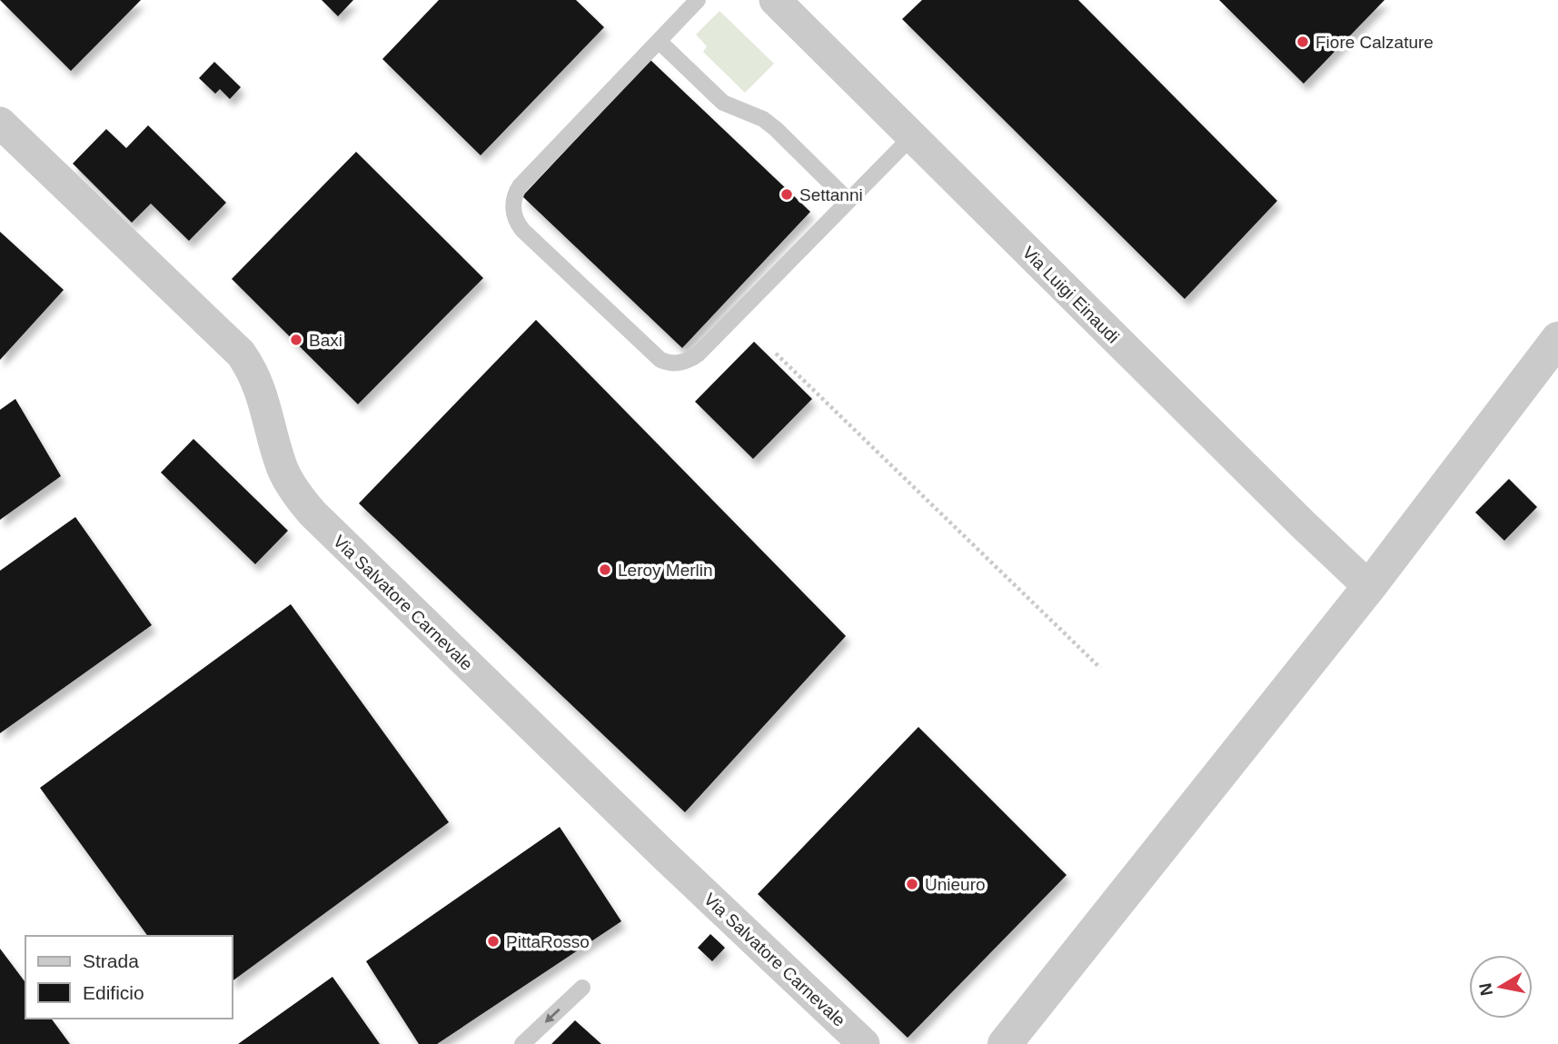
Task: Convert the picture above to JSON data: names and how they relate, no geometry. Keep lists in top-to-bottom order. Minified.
{"streets":{"street":["Via Luigi Einaudi","Via Salvatore Carnevale"]},"places":["Fiore Calzature","Settanni","Baxi","Leroy Merlin","Unieuro","PittaRosso"],"legend":["Strada","Edificio"],"north":"left"}
